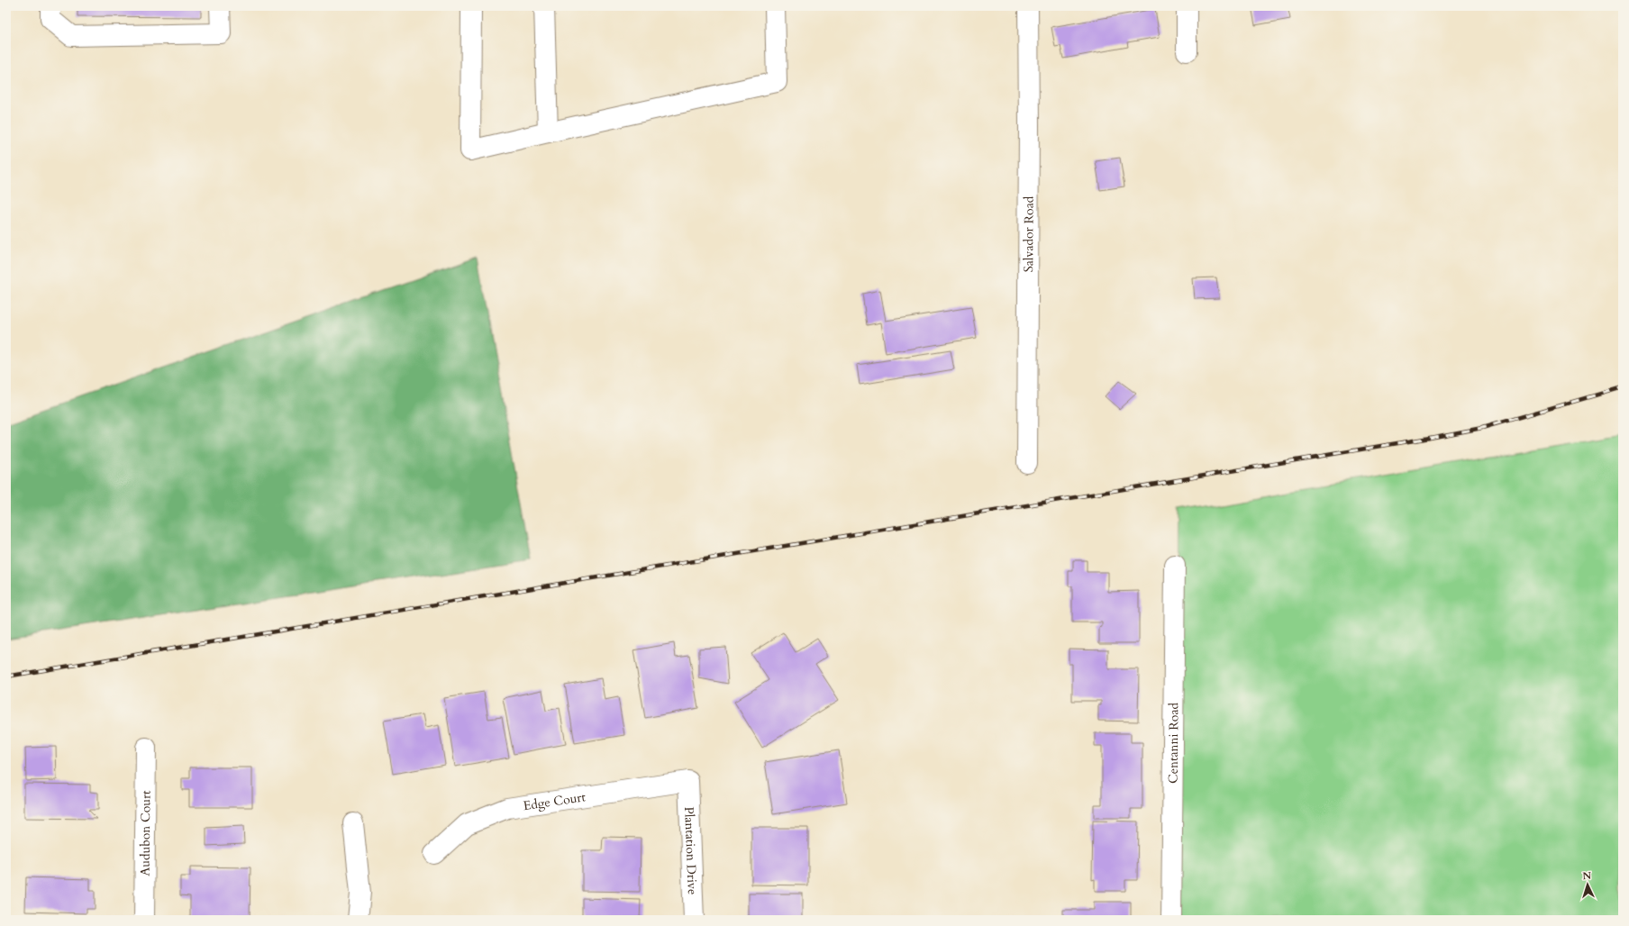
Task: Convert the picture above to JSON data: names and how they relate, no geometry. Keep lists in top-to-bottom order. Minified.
{"streets":{"street":["Salvador Road","Centanni Road","Edge Court","Audubon Court","Plantation Drive"]},"crossings":[["Edge Court","Plantation Drive"]],"north":"top"}
